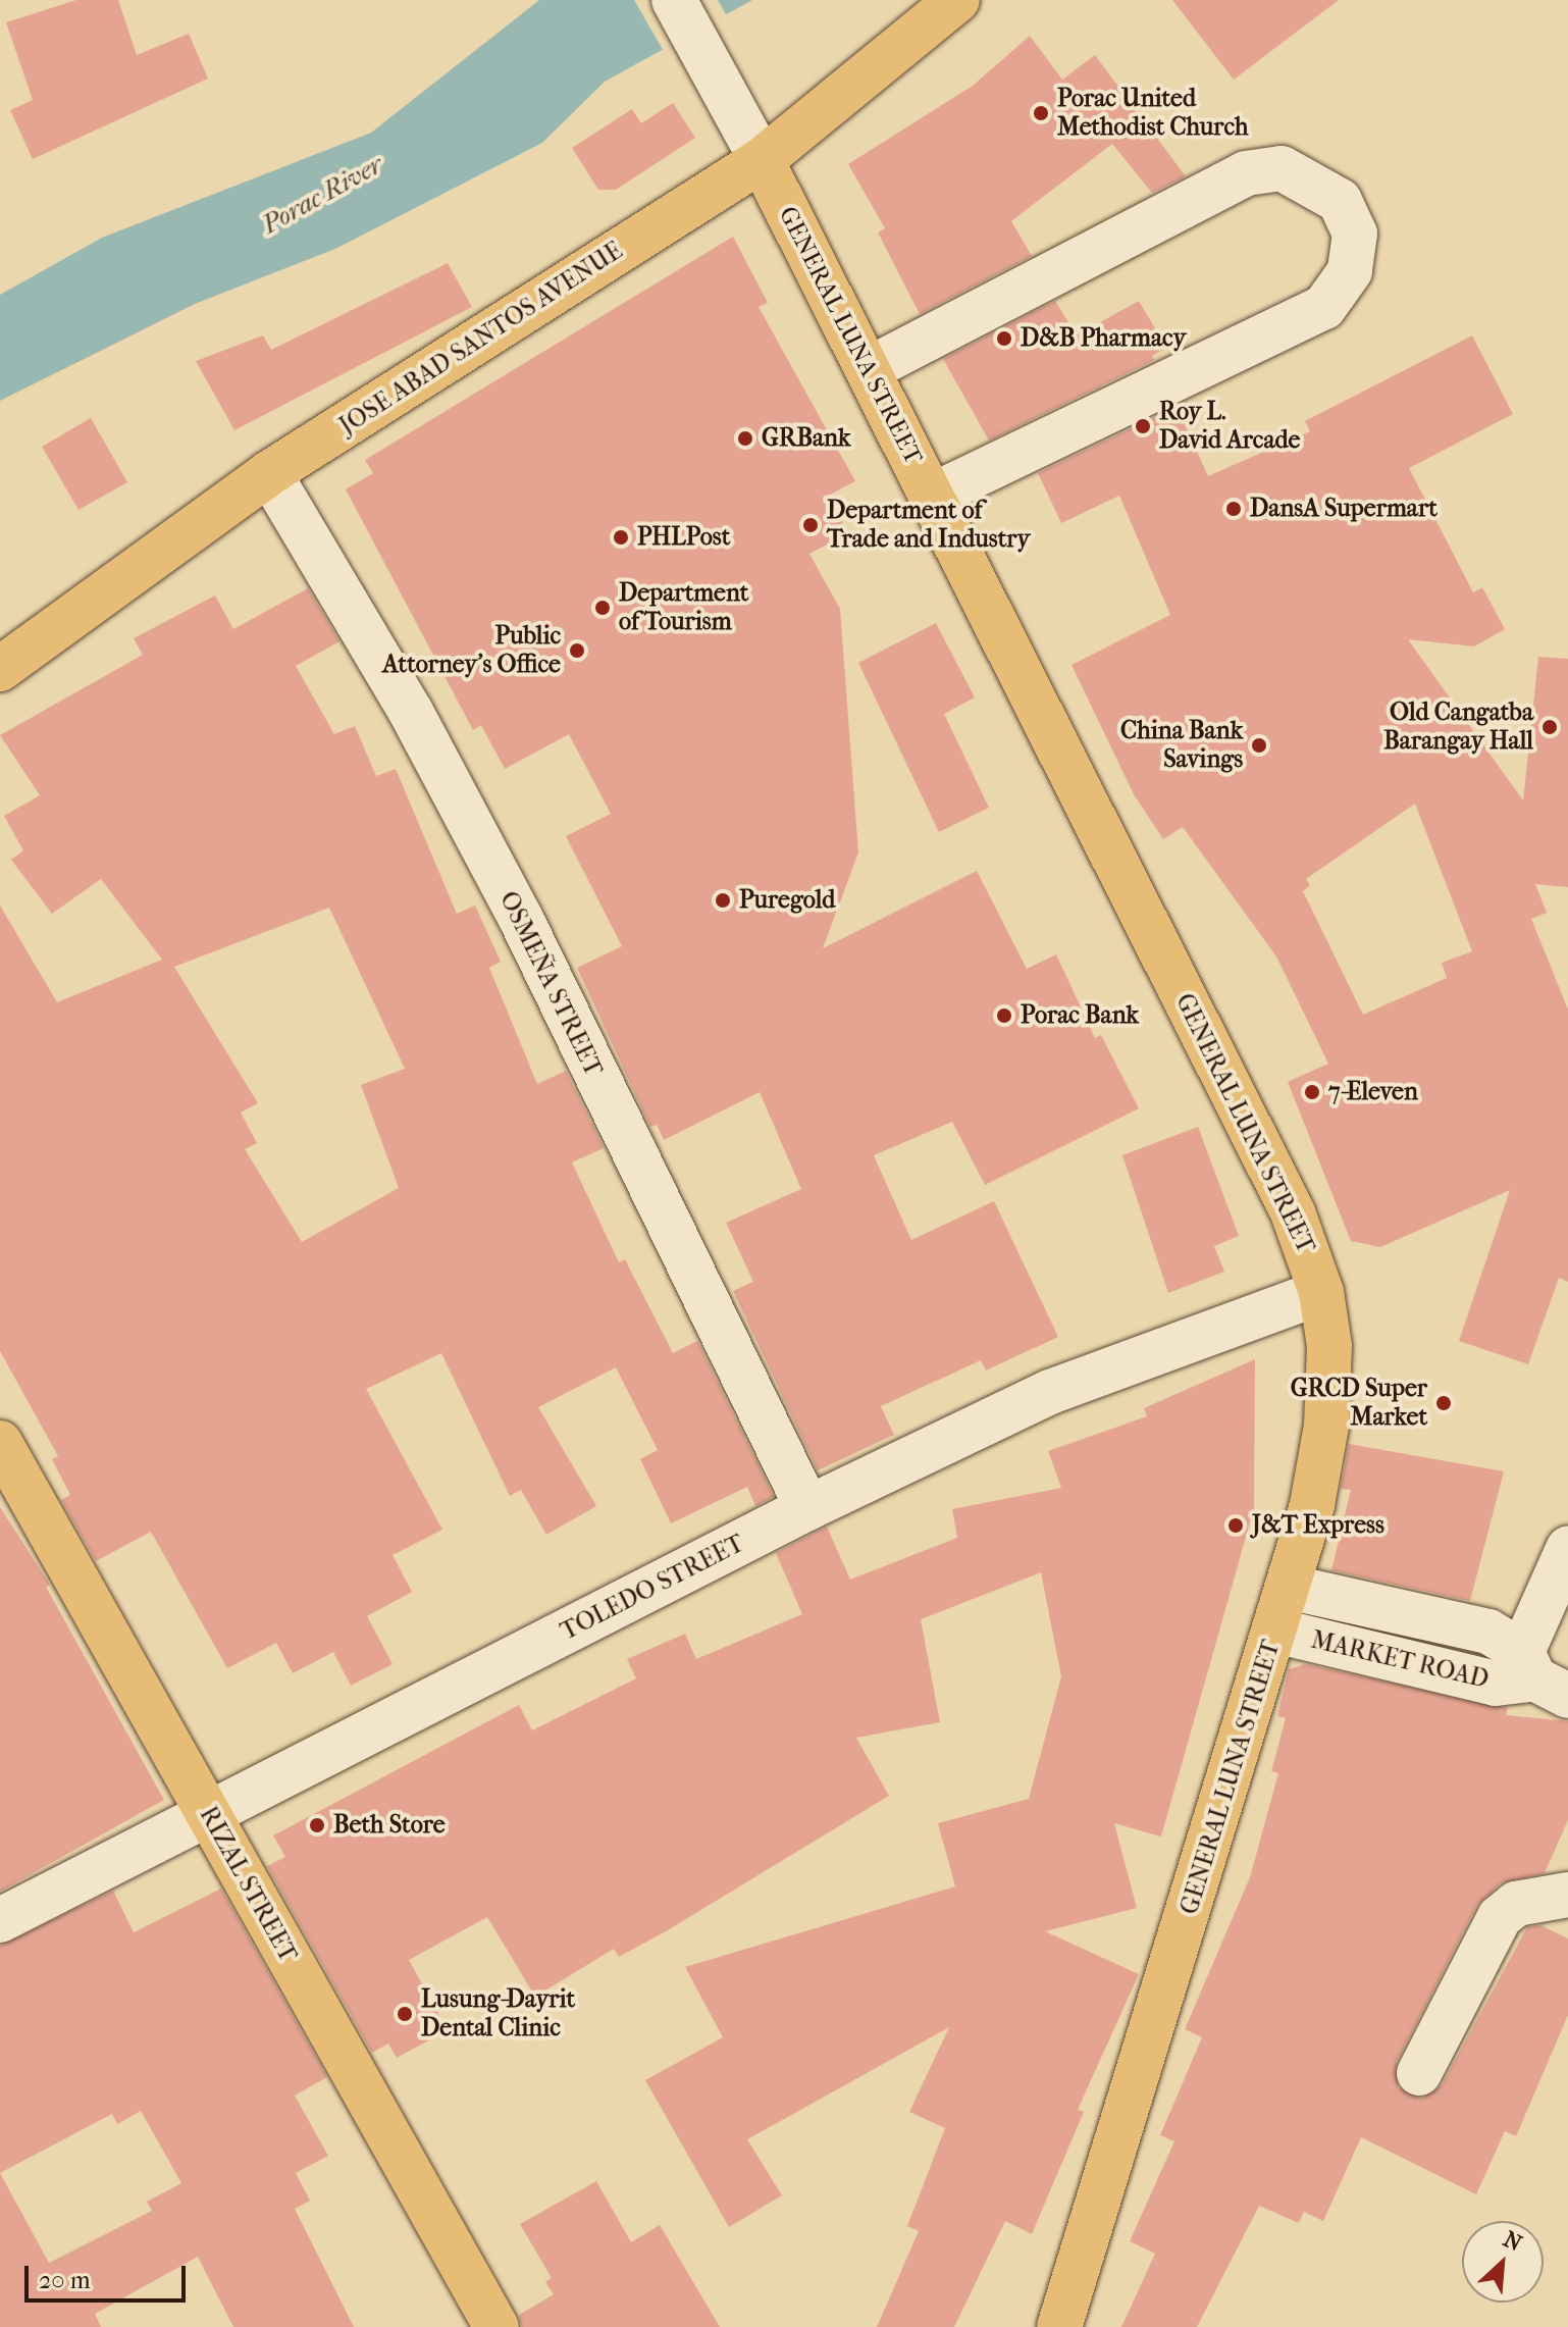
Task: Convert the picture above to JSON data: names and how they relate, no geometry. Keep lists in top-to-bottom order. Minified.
{"streets":{"main road":["GENERAL LUNA STREET","JOSE ABAD SANTOS AVENUE","RIZAL STREET"],"street":["OSMEÑA STREET","TOLEDO STREET","MARKET ROAD"]},"crossings":[["GENERAL LUNA STREET","JOSE ABAD SANTOS AVENUE"],["GENERAL LUNA STREET","TOLEDO STREET"],["GENERAL LUNA STREET","MARKET ROAD"],["JOSE ABAD SANTOS AVENUE","OSMEÑA STREET"],["OSMEÑA STREET","TOLEDO STREET"],["TOLEDO STREET","RIZAL STREET"]],"water":["Porac River"],"places":["Porac United Methodist Church","D&B Pharmacy","Roy L. David Arcade","GRBank","DansA Supermart","Department of Trade and Industry","PHLPost","Department of Tourism","Public Attorney's Office","Old Cangatba Barangay Hall","China Bank Savings","Puregold","Porac Bank","7-Eleven","GRCD Super Market","J&T Express","Beth Store","Lusung-Dayrit Dental Clinic"],"scale_bar":"20 m","north":"top right"}
